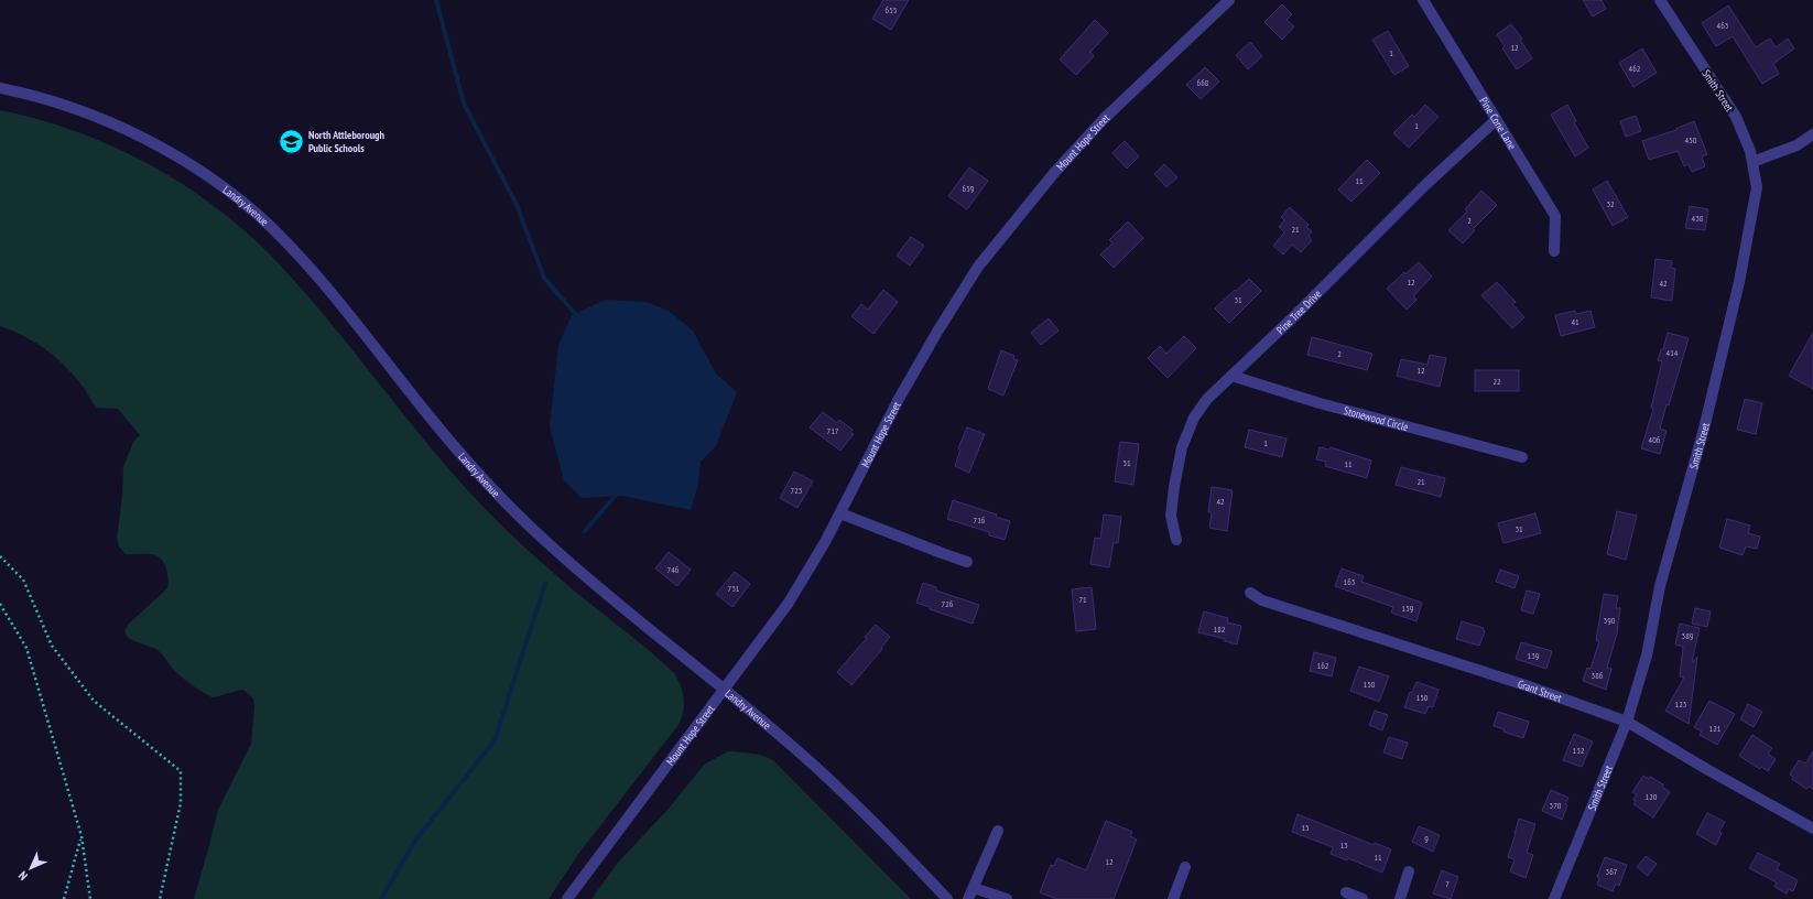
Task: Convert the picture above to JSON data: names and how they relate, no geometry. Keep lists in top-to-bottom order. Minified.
{"streets":{"street":["Smith Street","Pine Cone Lane","Mount Hope Street","Landry Avenue","Pine Tree Drive","Stonewood Circle","Grant Street"]},"crossings":[["Smith Street","Grant Street"],["Pine Cone Lane","Pine Tree Drive"],["Mount Hope Street","Landry Avenue"],["Pine Tree Drive","Stonewood Circle"]],"places":{"school or university":["North Attleborough Public Schools"]},"house_numbers":["655","463","12","1","462","668","1","450","11","659","32","438","2","21","12","42","31","41","414","2","12","22","717","406","1","51","11","21","723","42","716","31","746","163","731","71","726","159","390","182","389","139","162","386","158","150","123","121","132","120","370","15","9","13","11","12","367","7"],"north":"bottom left"}
